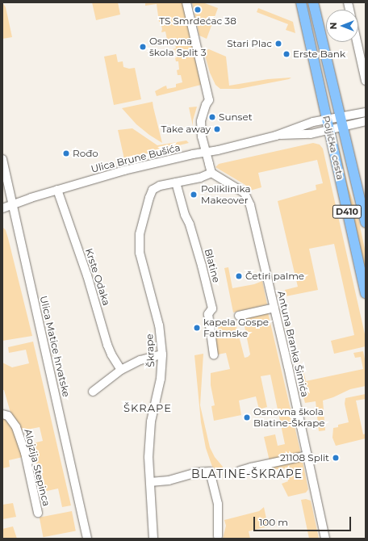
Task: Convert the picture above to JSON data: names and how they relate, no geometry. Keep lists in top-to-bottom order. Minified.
{"streets":{"main road":["Poljička cesta","D410"],"street":["Ulica Brune Bušića","Blatine","Krste Odaka","Antuna Branka Šimića","Ulica Matice hrvatske","Škrape","Alojzija Stepinca"]},"crossings":[["Poljička cesta","Ulica Brune Bušića"],["Ulica Brune Bušića","Krste Odaka"],["Ulica Brune Bušića","Ulica Matice hrvatske"],["Blatine","Škrape"]],"districts":["ŠKRAPE","BLATINE-ŠKRAPE"],"places":["TS Smrdećac 38","Stari Plac","Osnovna škola Split 3","Erste Bank","Sunset","Take away","Rođo","Poliklinika Makeover","Četiri palme","kapela Gospe Fatimske","Osnovna škola Blatine-Škrape","21108 Split"],"scale_bar":"100 m","north":"left"}
